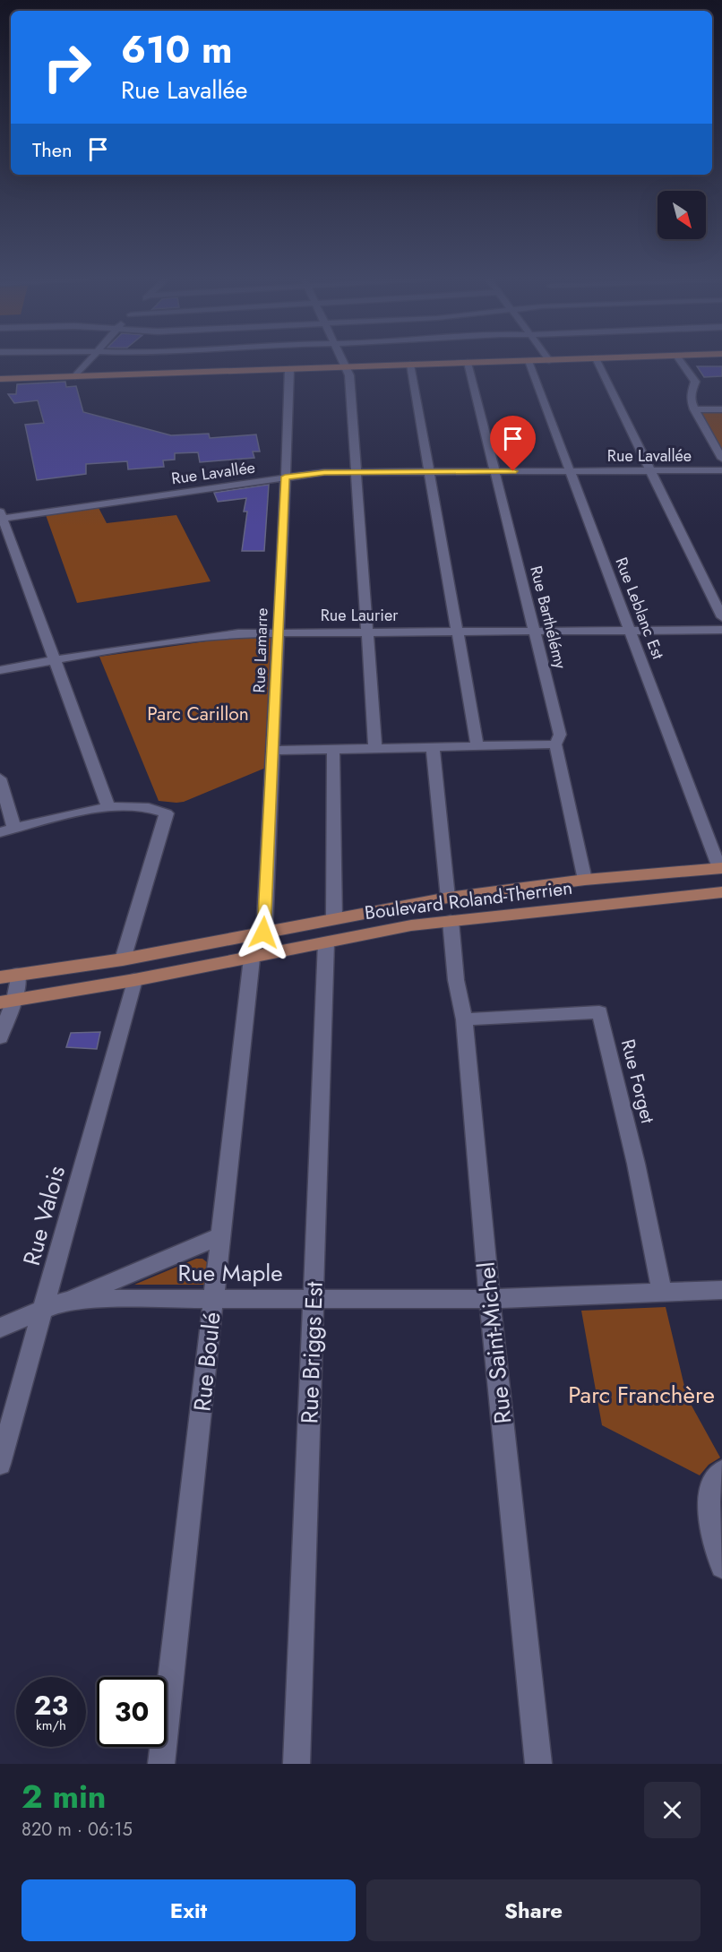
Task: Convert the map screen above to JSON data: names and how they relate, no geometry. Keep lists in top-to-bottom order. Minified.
{"streets":{"main road":["Boulevard Roland-Therrien"],"street":["Rue Lavallée","Rue Leblanc Est","Rue Laurier","Rue Barthélémy","Rue Lamarre","Rue Forget","Rue Valois","Rue Maple","Rue Saint-Michel","Rue Briggs Est","Rue Boulé"]},"crossings":[["Rue Lavallée","Rue Leblanc Est"],["Rue Lavallée","Rue Barthélémy"],["Rue Lavallée","Rue Lamarre"],["Rue Leblanc Est","Rue Laurier"],["Rue Leblanc Est","Boulevard Roland-Therrien"],["Rue Laurier","Rue Barthélémy"],["Rue Laurier","Rue Lamarre"],["Rue Barthélémy","Boulevard Roland-Therrien"],["Rue Lamarre","Boulevard Roland-Therrien"],["Boulevard Roland-Therrien","Rue Valois"],["Boulevard Roland-Therrien","Rue Saint-Michel"],["Boulevard Roland-Therrien","Rue Briggs Est"],["Boulevard Roland-Therrien","Rue Boulé"],["Rue Forget","Rue Maple"],["Rue Forget","Rue Saint-Michel"],["Rue Valois","Rue Maple"],["Rue Maple","Rue Saint-Michel"],["Rue Maple","Rue Briggs Est"],["Rue Maple","Rue Boulé"]],"parks":["Parc Carillon","Parc Franchère"],"north":"bottom right","page":{"turn":["610 m","Rue Lavallée"],"then":"Then","speed":"23 km/h","limit":"30","heading":["2 min","820 m · 06:15"],"buttons":["Exit","Share"]}}
